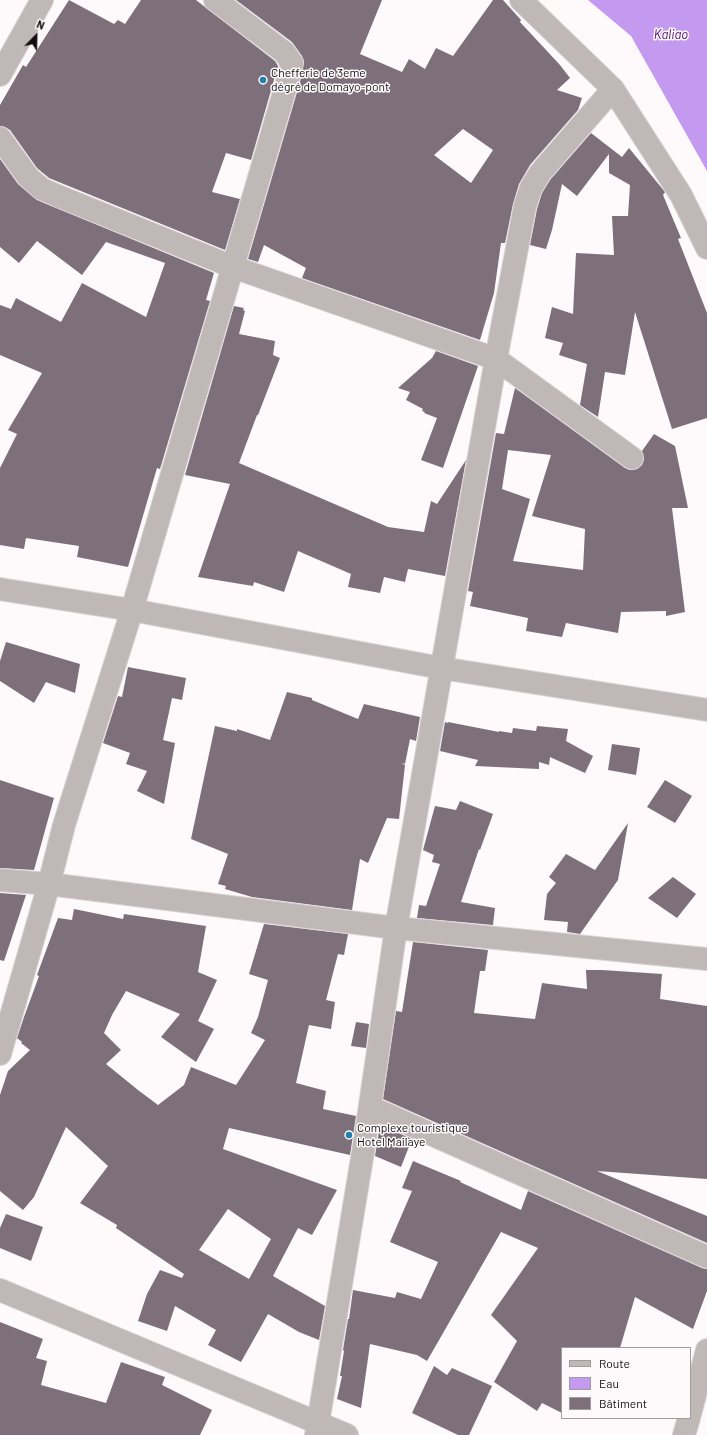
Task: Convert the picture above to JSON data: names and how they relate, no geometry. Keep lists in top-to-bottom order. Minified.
{"water":["Kaliao"],"places":["Chefferie de 3eme dégré de Domayo-pont","Complexe touristique Hotel Mailaye"],"legend":["Route","Eau","Bâtiment"],"north":"top right"}
